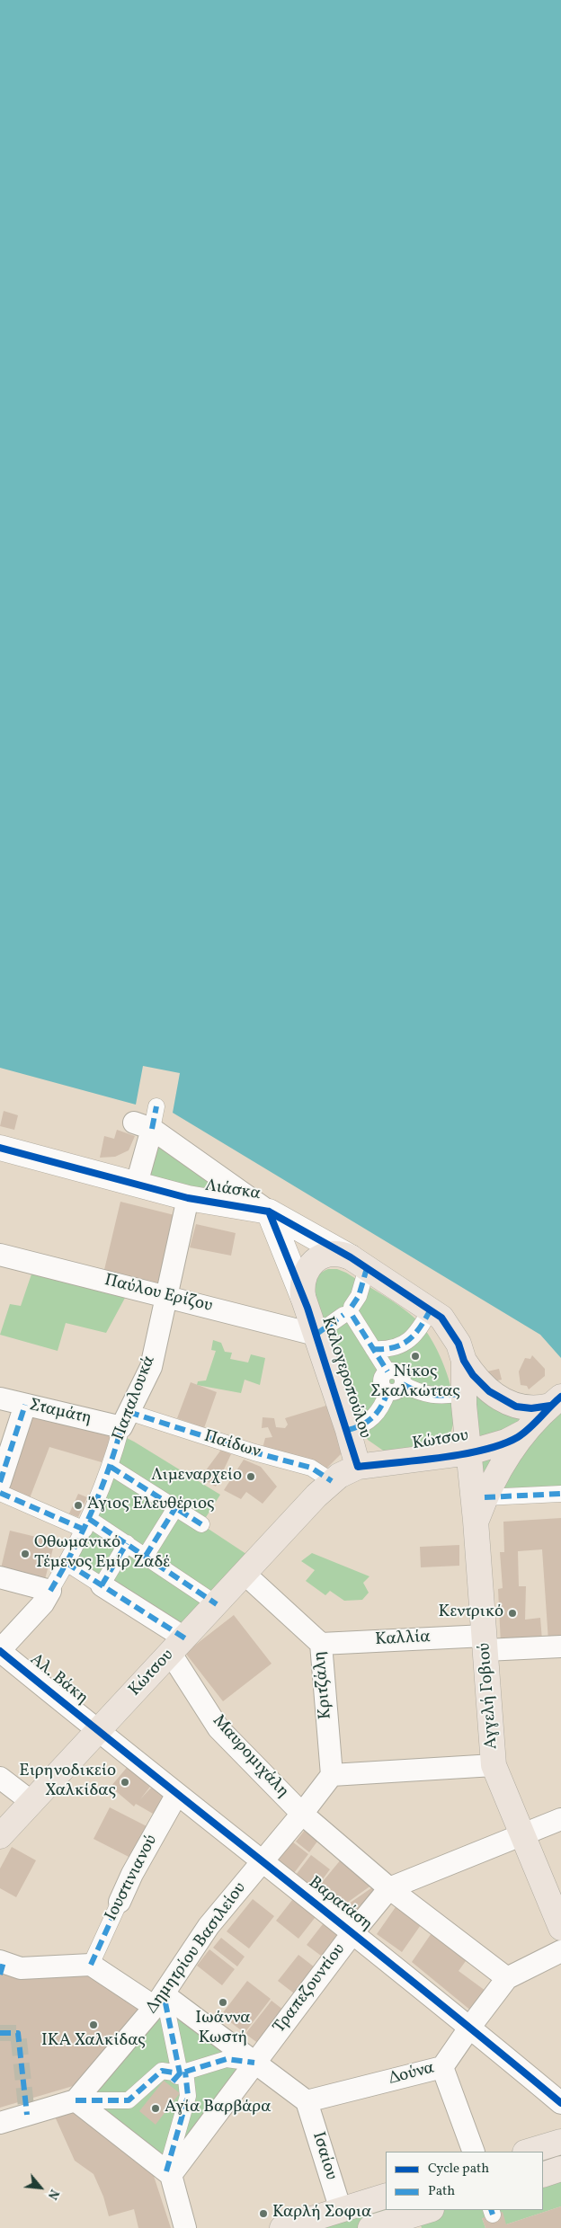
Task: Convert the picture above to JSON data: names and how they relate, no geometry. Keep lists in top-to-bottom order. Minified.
{"streets":{"main road":["Λιάσκα","Καλογεροπούλου","Κώτσου","Αγγελή Γοβιού"],"street":["Παύλου Ερίζου","Παπαλουκά","Σταμάτη","Παίδων","Καλλία","Αλ. Βάκη","Κριτζάλη","Μαυρομιχάλη","Ιουστινιανού","Βαρατάση","Δημητρίου Βασιλείου","Τραπεζουντίου","Δούνα","Ισαίου"]},"crossings":[["Λιάσκα","Καλογεροπούλου"],["Λιάσκα","Παπαλουκά"],["Λιάσκα","Κώτσου"],["Λιάσκα","Αγγελή Γοβιού"],["Παύλου Ερίζου","Καλογεροπούλου"],["Παύλου Ερίζου","Παπαλουκά"],["Καλογεροπούλου","Κώτσου"],["Παπαλουκά","Σταμάτη"],["Παπαλουκά","Παίδων"],["Παπαλουκά","Αλ. Βάκη"],["Σταμάτη","Παίδων"],["Κώτσου","Παίδων"],["Κώτσου","Αλ. Βάκη"],["Κώτσου","Κριτζάλη"],["Κώτσου","Αγγελή Γοβιού"],["Κώτσου","Μαυρομιχάλη"],["Κώτσου","Βαρατάση"],["Καλλία","Κριτζάλη"],["Καλλία","Αγγελή Γοβιού"],["Αλ. Βάκη","Βαρατάση"],["Κριτζάλη","Δημητρίου Βασιλείου"],["Αγγελή Γοβιού","Τραπεζουντίου"],["Μαυρομιχάλη","Δημητρίου Βασιλείου"],["Μαυρομιχάλη","Τραπεζουντίου"],["Μαυρομιχάλη","Δούνα"],["Ιουστινιανού","Βαρατάση"],["Βαρατάση","Δημητρίου Βασιλείου"],["Βαρατάση","Τραπεζουντίου"],["Βαρατάση","Δούνα"],["Δούνα","Ισαίου"]],"places":["Νίκος Σκαλκώττας","Λιμεναρχείο","Άγιος Ελευθέριος","Οθωμανικό Τέμενος Εμίρ Ζαδέ","Κεντρικό","Ειρηνοδικείο Χαλκίδας","Ιωάννα Κωστή","ΙΚΑ Χαλκίδας","Αγία Βαρβάρα","Καρλή Σοφια"],"legend":["Cycle path","Path"],"north":"bottom right"}
